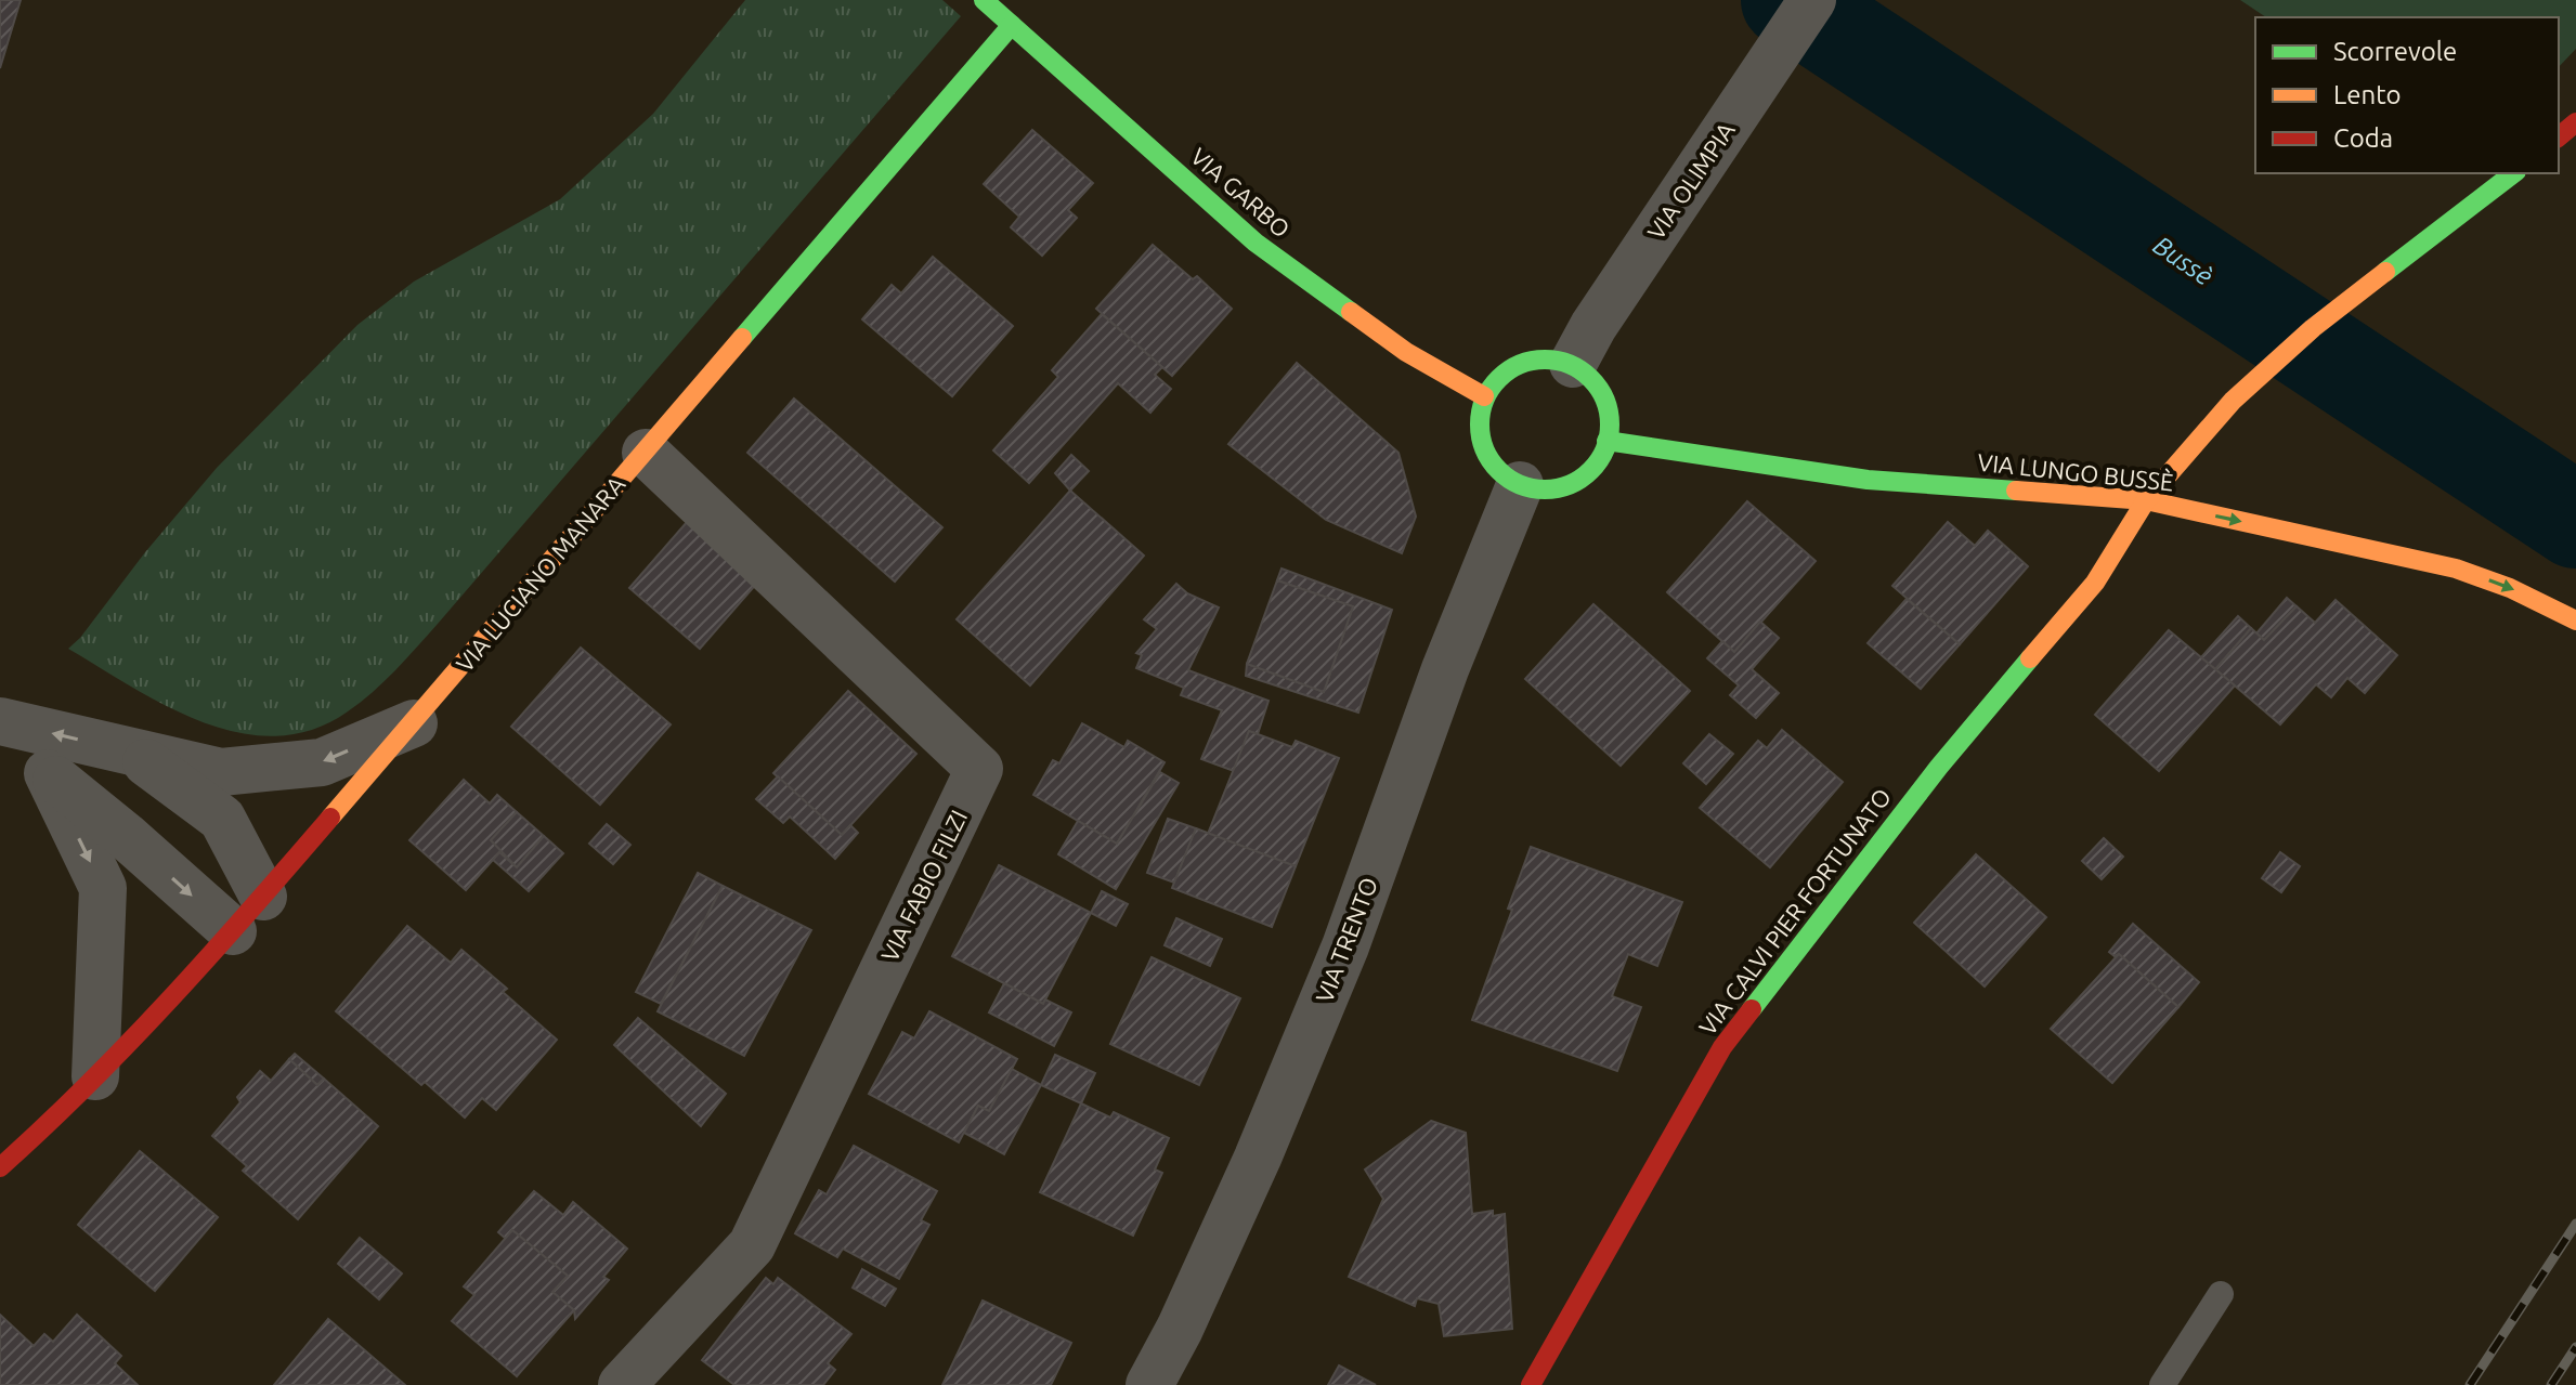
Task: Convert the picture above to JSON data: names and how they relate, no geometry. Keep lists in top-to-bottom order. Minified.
{"streets":{"street":["VIA OLIMPIA","VIA GARBO","VIA LUNGO BUSSÈ","VIA LUCIANO MANARA","VIA FABIO FILZI","VIA CALVI PIER FORTUNATO","VIA TRENTO"]},"crossings":[["VIA OLIMPIA","VIA GARBO"],["VIA OLIMPIA","VIA LUNGO BUSSÈ"],["VIA OLIMPIA","VIA TRENTO"],["VIA GARBO","VIA LUNGO BUSSÈ"],["VIA GARBO","VIA LUCIANO MANARA"],["VIA GARBO","VIA TRENTO"],["VIA LUNGO BUSSÈ","VIA CALVI PIER FORTUNATO"],["VIA LUNGO BUSSÈ","VIA TRENTO"],["VIA LUCIANO MANARA","VIA FABIO FILZI"]],"one_way":["VIA LUNGO BUSSÈ"],"water":["Bussè"],"legend":["Scorrevole","Lento","Coda"]}
